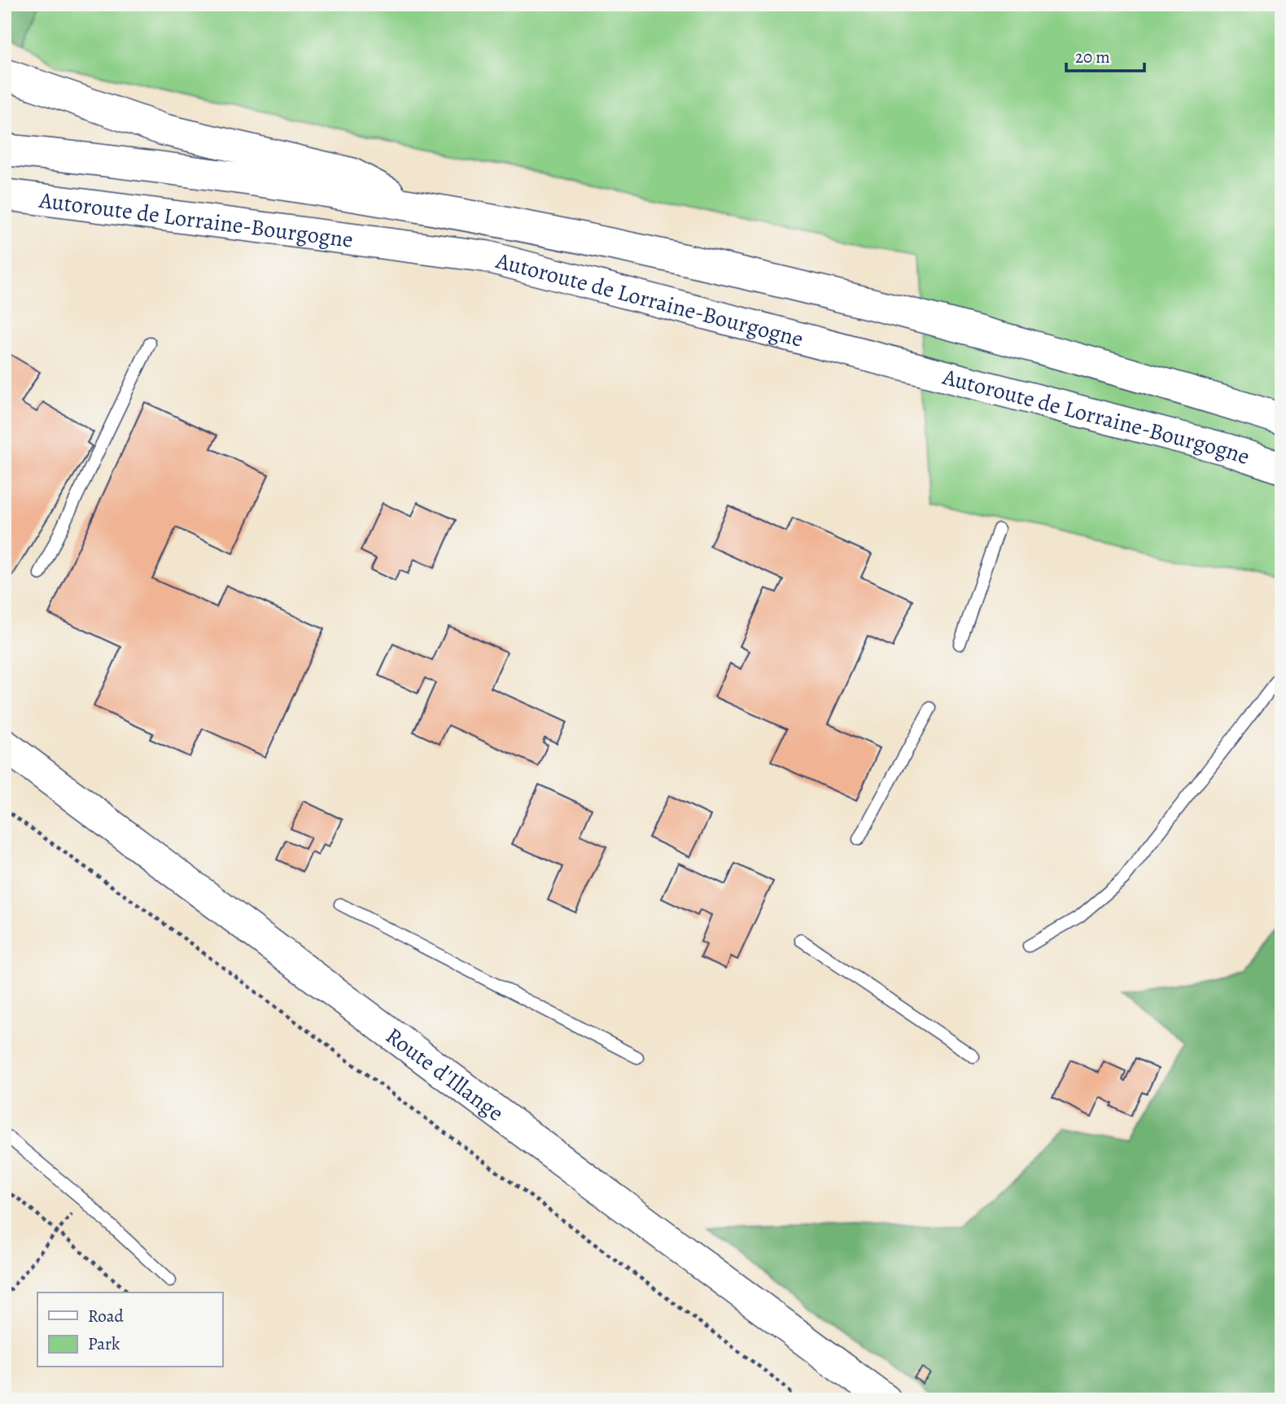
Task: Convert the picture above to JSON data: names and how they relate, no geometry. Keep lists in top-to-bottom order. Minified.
{"streets":{"main road":["Autoroute de Lorraine-Bourgogne","Route d'Illange"]},"legend":["Road","Park"],"scale_bar":"20 m"}
